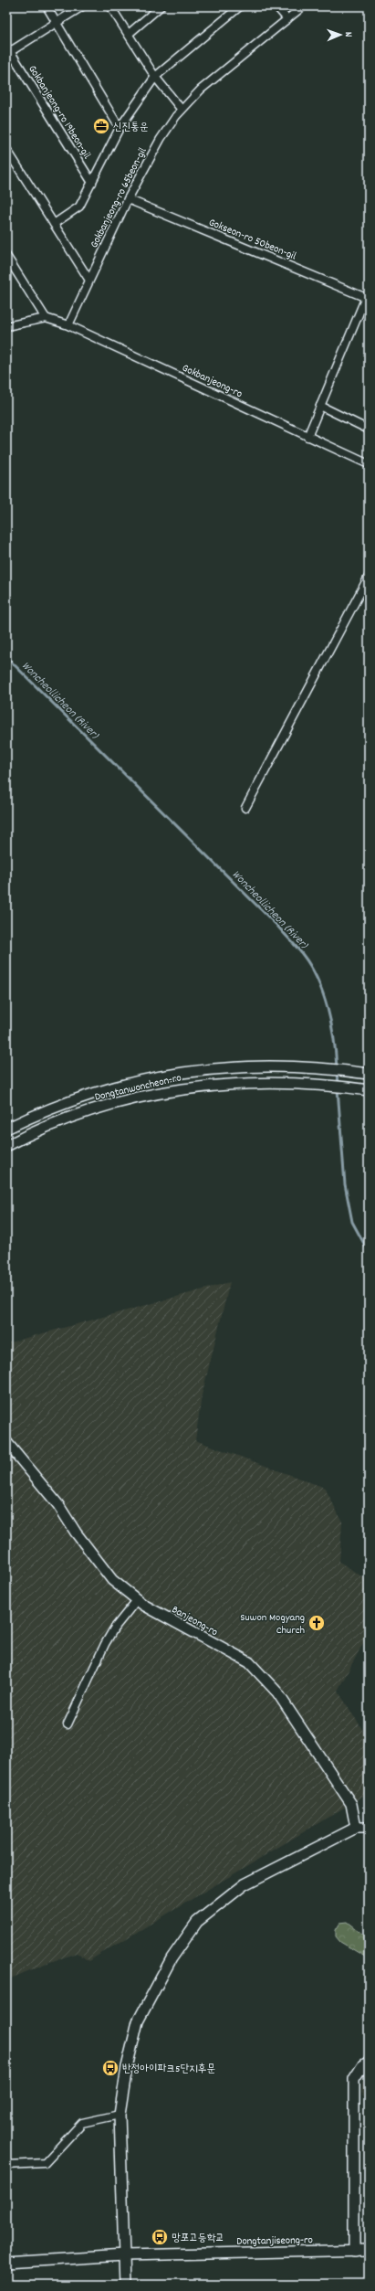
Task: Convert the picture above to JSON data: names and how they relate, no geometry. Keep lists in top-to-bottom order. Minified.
{"streets":{"street":["Gokbanjeong-ro 19beon-gil","Gokbanjeong-ro 65beon-gil","Gokseon-ro 50beon-gil","Gokbanjeong-ro","Dongtanwoncheon-ro","Banjeong-ro","Dongtanjiseong-ro"]},"crossings":[["Gokbanjeong-ro 65beon-gil","Gokseon-ro 50beon-gil"],["Gokbanjeong-ro 65beon-gil","Gokbanjeong-ro"]],"water":["Woncheollicheon (River)"],"places":{"office":["신진통운"],"church":["Suwon Mogyang Church"],"bus stop":["반정아이파크5단지후문","망포고등학교"]},"north":"right"}
